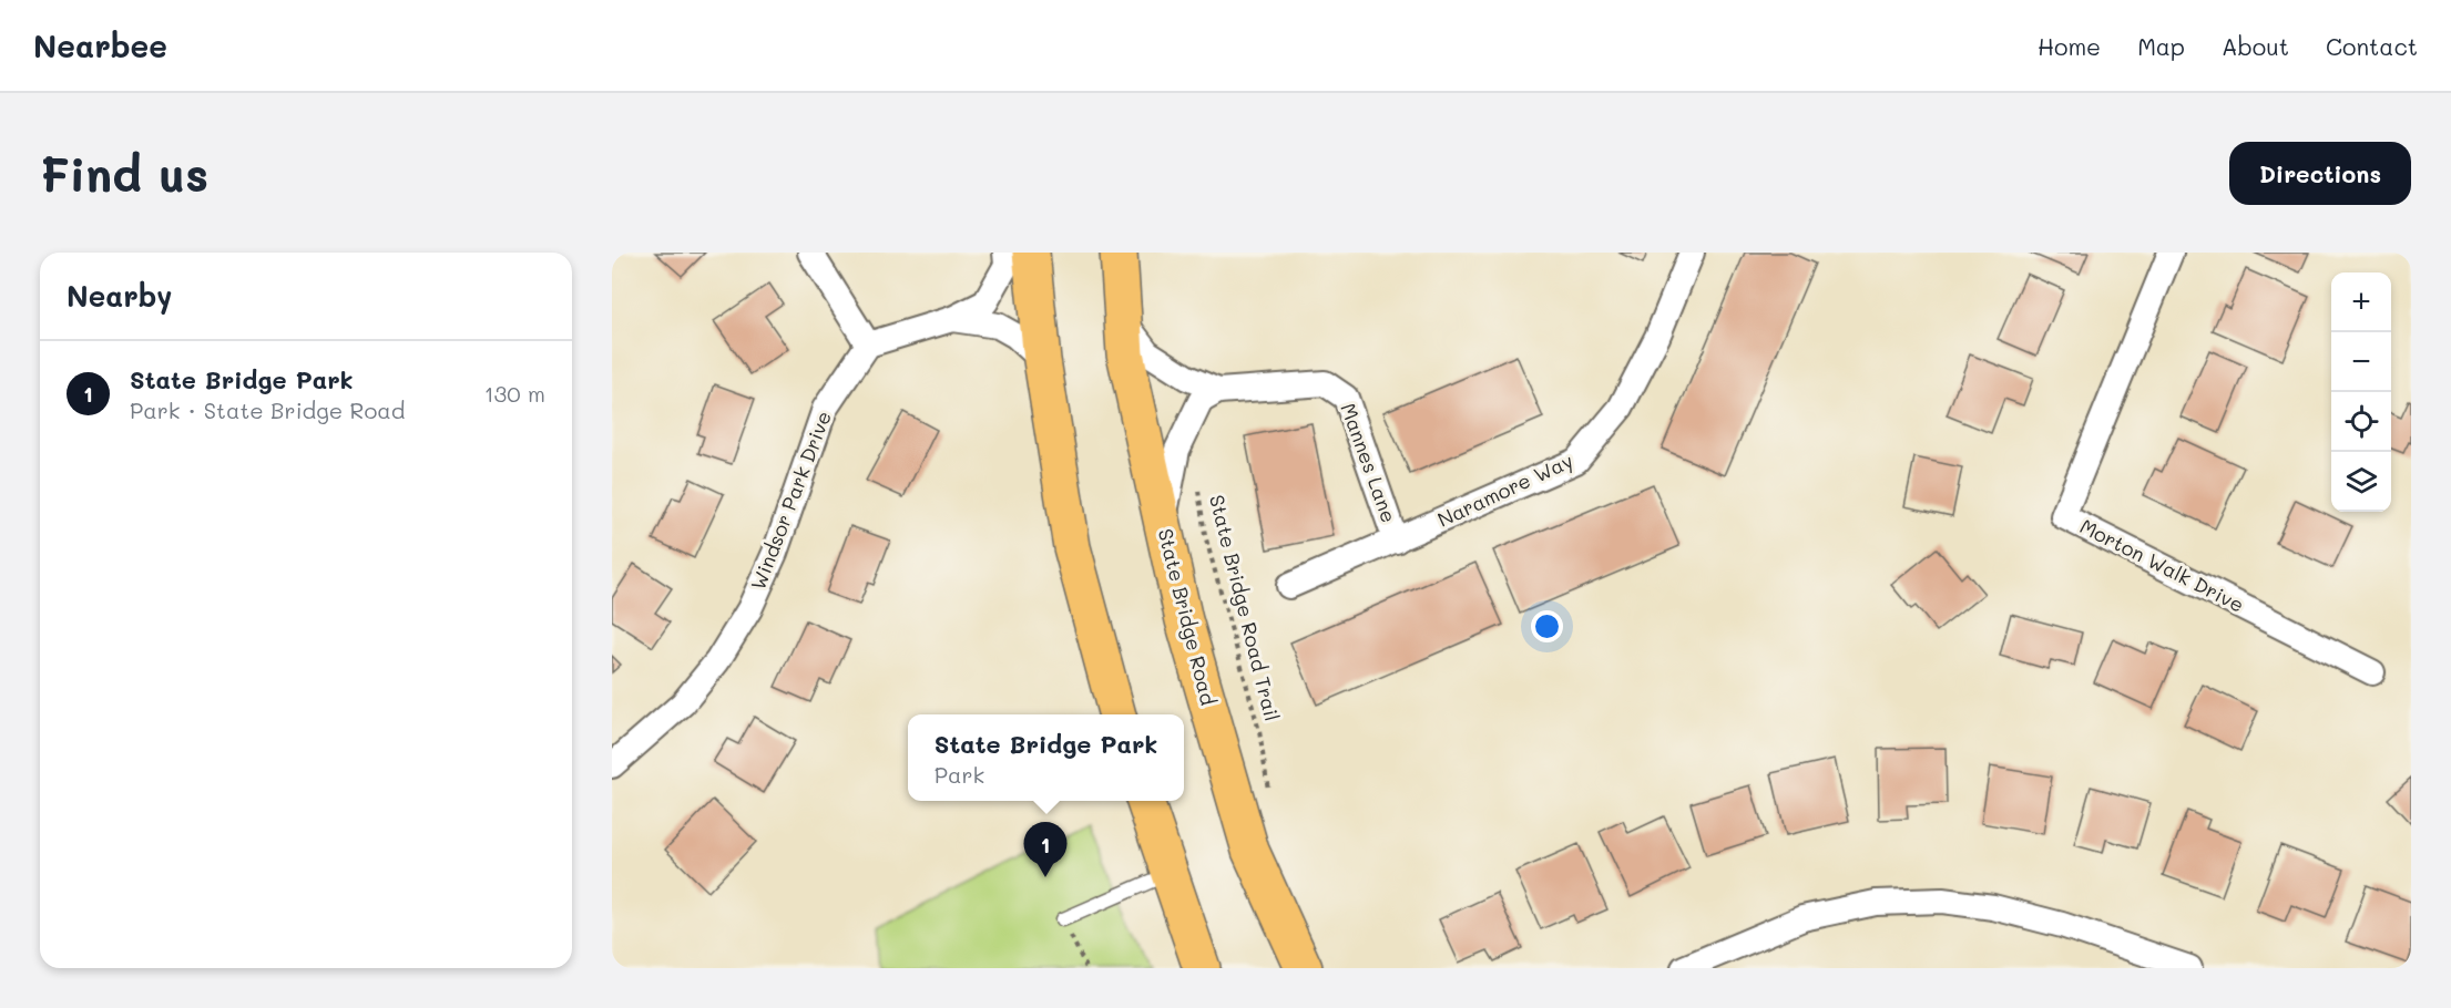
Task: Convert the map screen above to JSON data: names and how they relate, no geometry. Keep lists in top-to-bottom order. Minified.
{"streets":{"highway":["State Bridge Road"],"street":["Mannes Lane","Naramore Way","Windsor Park Drive","Morton Walk Drive"],"path":["State Bridge Road Trail"]},"crossings":[["Mannes Lane","Naramore Way"]],"page":{"header":"Nearbee","nav":["Home","Map","About","Contact"],"buttons":"Directions","title":"Find us","heading":"Nearby","map_buttons":["+","−"],"list":[{"mark":"1","name":"State Bridge Park","note":"Park · State Bridge Road","value":"130 m"}],"popup":["State Bridge Park","Park"],"pins":"1"}}
